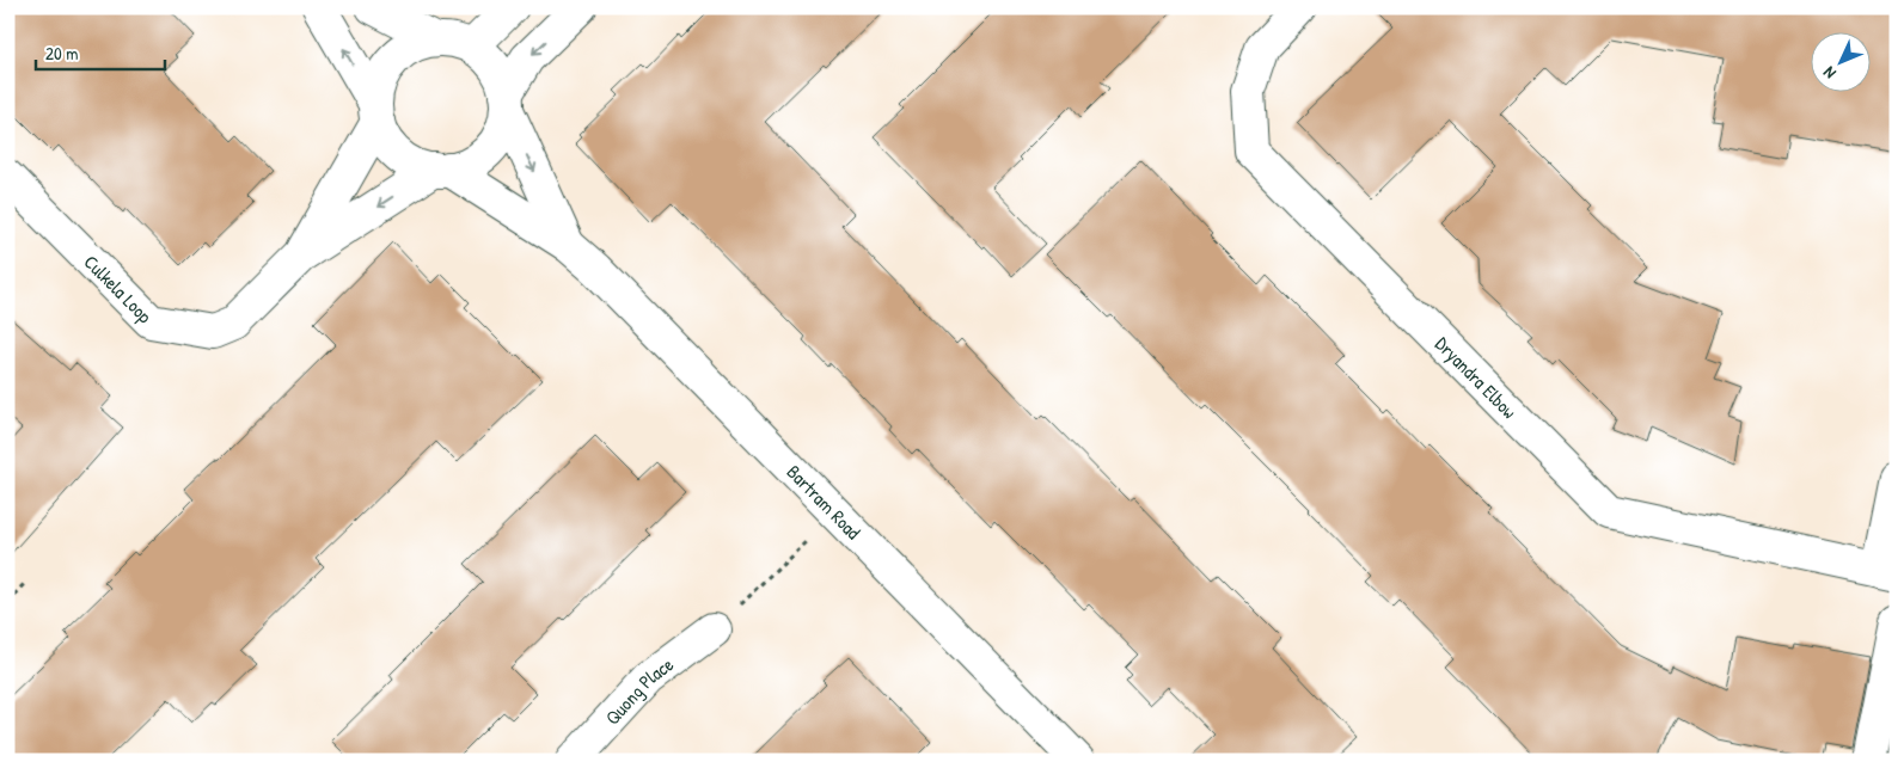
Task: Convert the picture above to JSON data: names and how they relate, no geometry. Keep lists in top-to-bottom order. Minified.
{"streets":{"street":["Culkela Loop","Dryandra Elbow","Bartram Road","Quong Place"]},"crossings":[["Culkela Loop","Bartram Road"]],"scale_bar":"20 m","north":"bottom left"}
